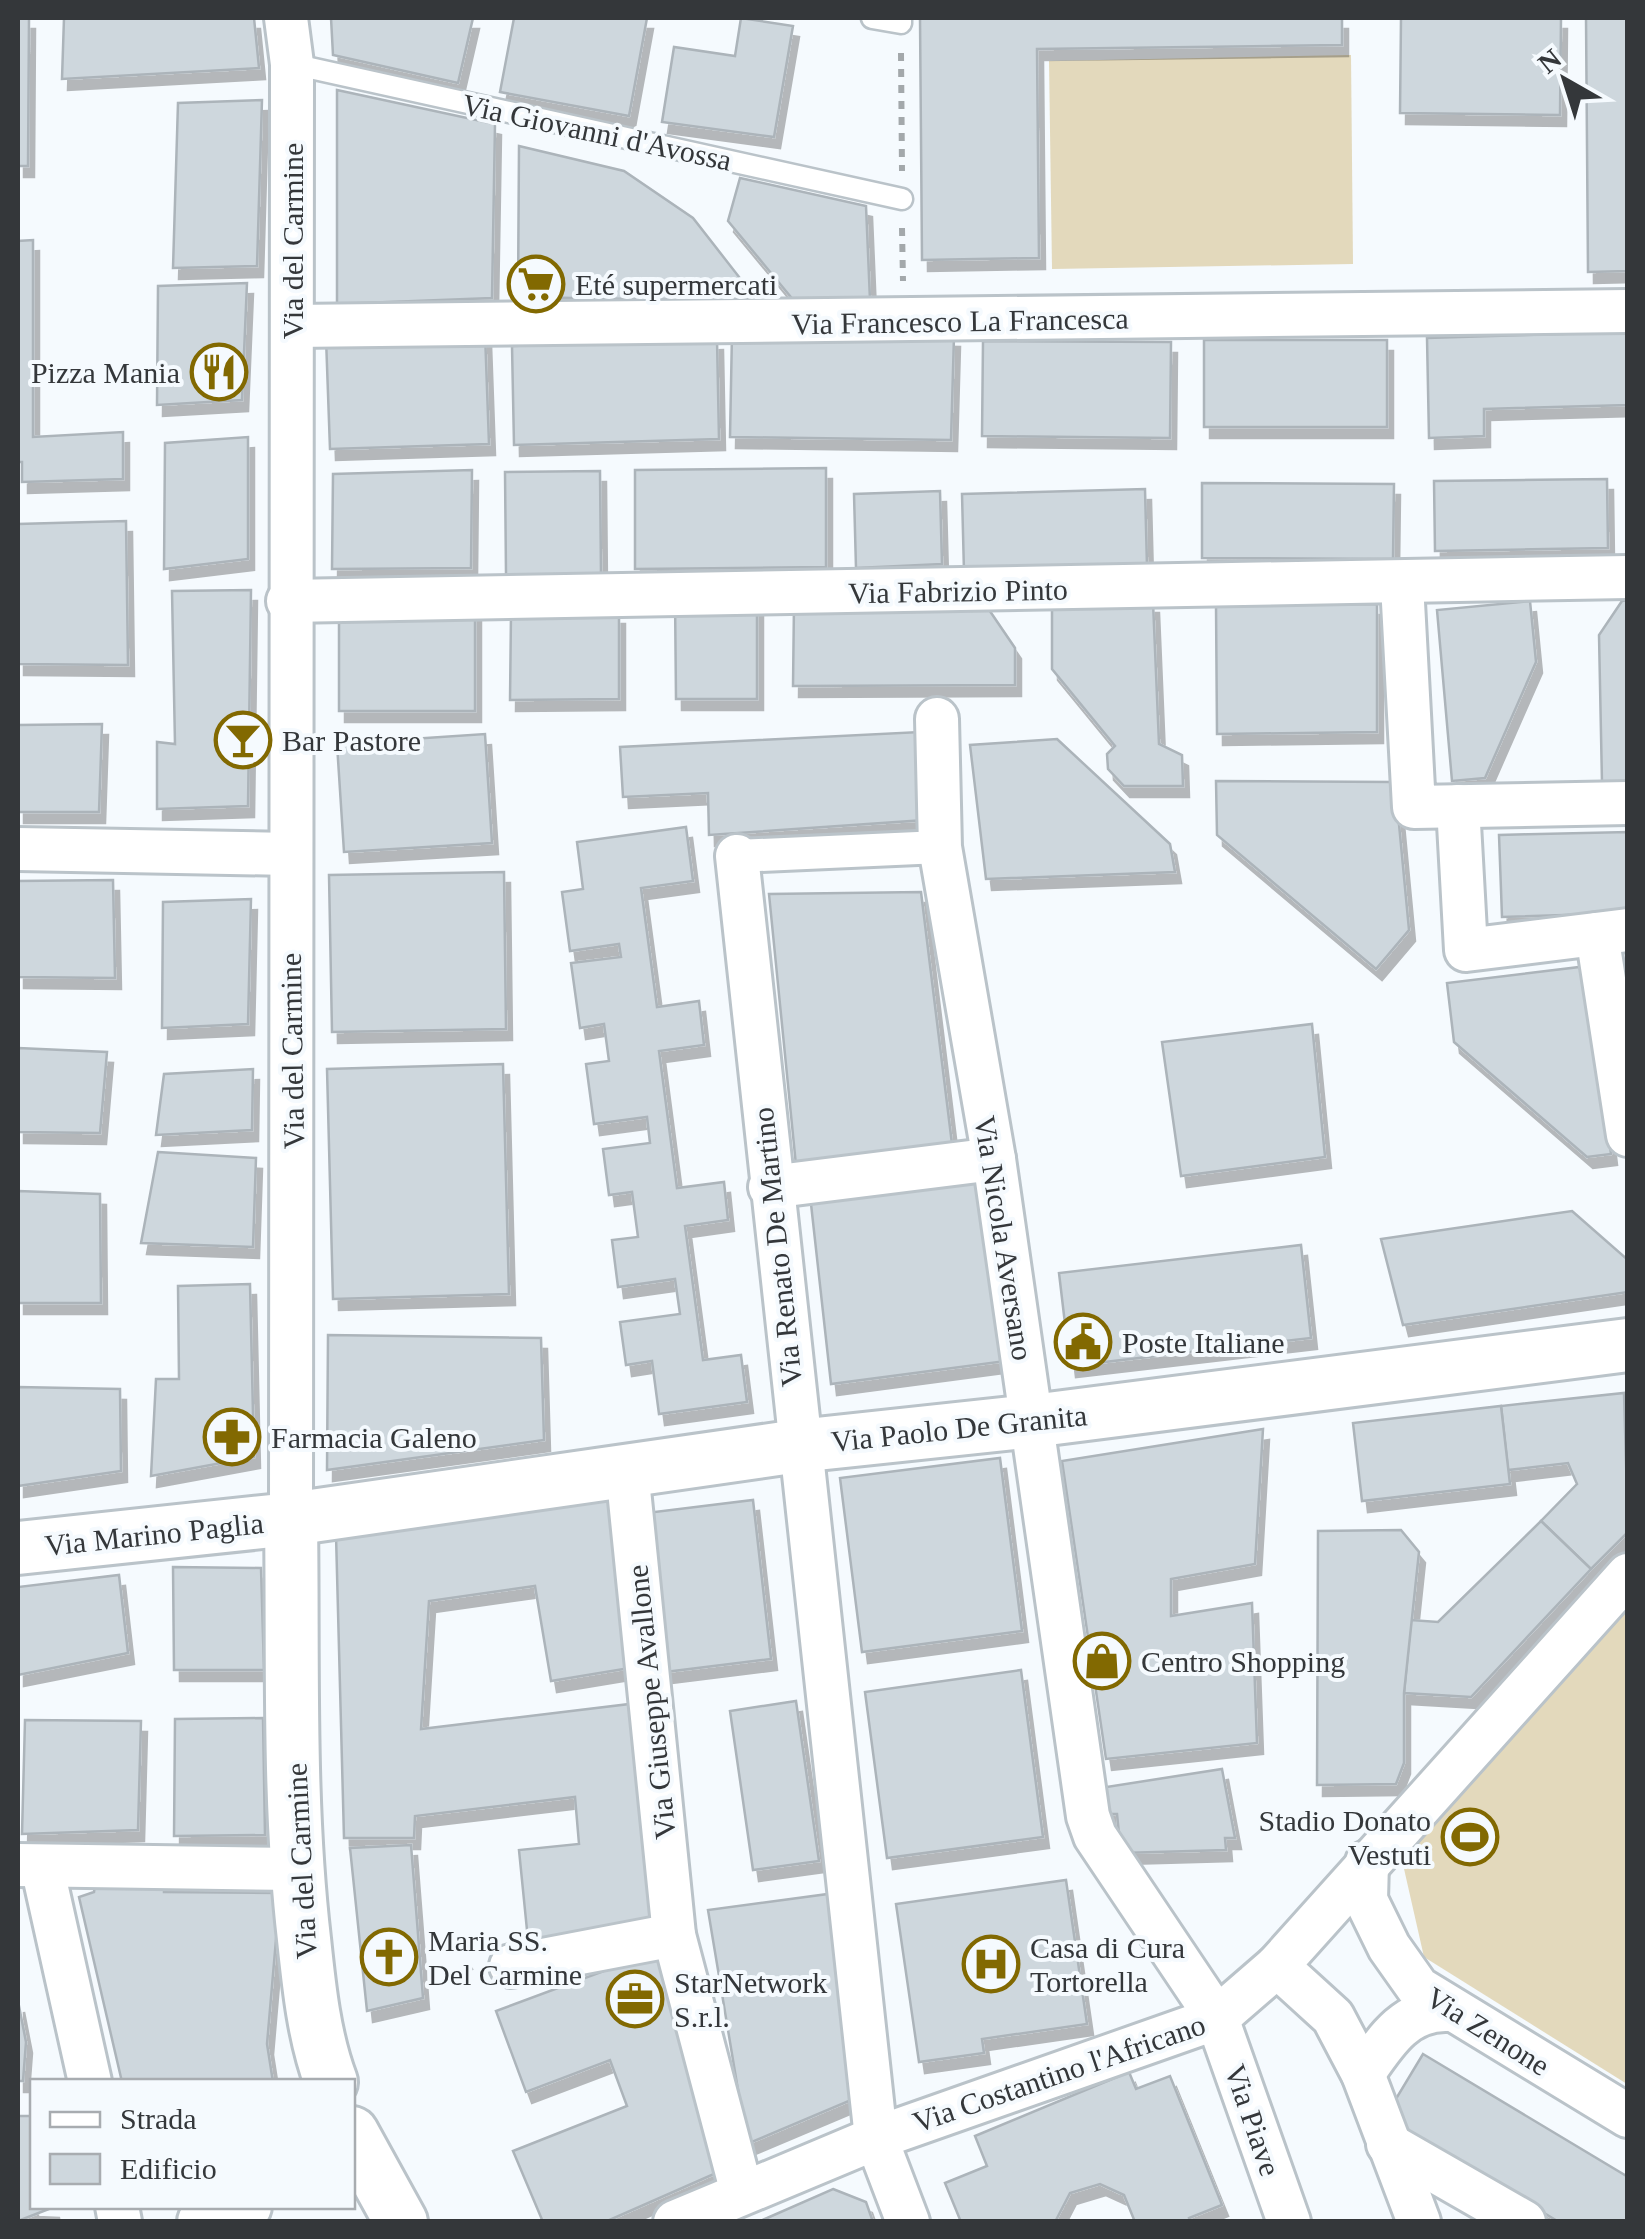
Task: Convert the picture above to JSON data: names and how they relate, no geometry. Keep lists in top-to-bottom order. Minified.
{"streets":{"street":["Via del Carmine","Via Francesco La Francesca","Via Fabrizio Pinto","Via Nicola Aversano","Via Renato De Martino","Via Paolo De Granita","Via Marino Paglia","Via Giuseppe Avallone","Via Zenone","Via Costantino l'Africano","Via Piave"],"lane":["Via Giovanni d'Avossa"]},"crossings":[["Via Giovanni d'Avossa","Via del Carmine"],["Via del Carmine","Via Francesco La Francesca"],["Via del Carmine","Via Fabrizio Pinto"],["Via del Carmine","Via Paolo De Granita"],["Via del Carmine","Via Marino Paglia"],["Via Nicola Aversano","Via Renato De Martino"],["Via Nicola Aversano","Via Paolo De Granita"],["Via Nicola Aversano","Via Costantino l'Africano"],["Via Nicola Aversano","Via Piave"],["Via Renato De Martino","Via Paolo De Granita"],["Via Renato De Martino","Via Costantino l'Africano"],["Via Paolo De Granita","Via Marino Paglia"],["Via Paolo De Granita","Via Giuseppe Avallone"],["Via Giuseppe Avallone","Via Costantino l'Africano"],["Via Zenone","Via Costantino l'Africano"],["Via Costantino l'Africano","Via Piave"]],"places":{"supermarket":["Eté supermercati"],"restaurant":["Pizza Mania"],"bar":["Bar Pastore"],"public building":["Poste Italiane"],"pharmacy":["Farmacia Galeno"],"shop":["Centro Shopping"],"sports":["Stadio Donato Vestuti"],"church":["Maria SS. Del Carmine"],"hospital":["Casa di Cura Tortorella"],"office":["StarNetwork S.r.l."]},"legend":["Strada","Edificio"],"north":"top left"}
